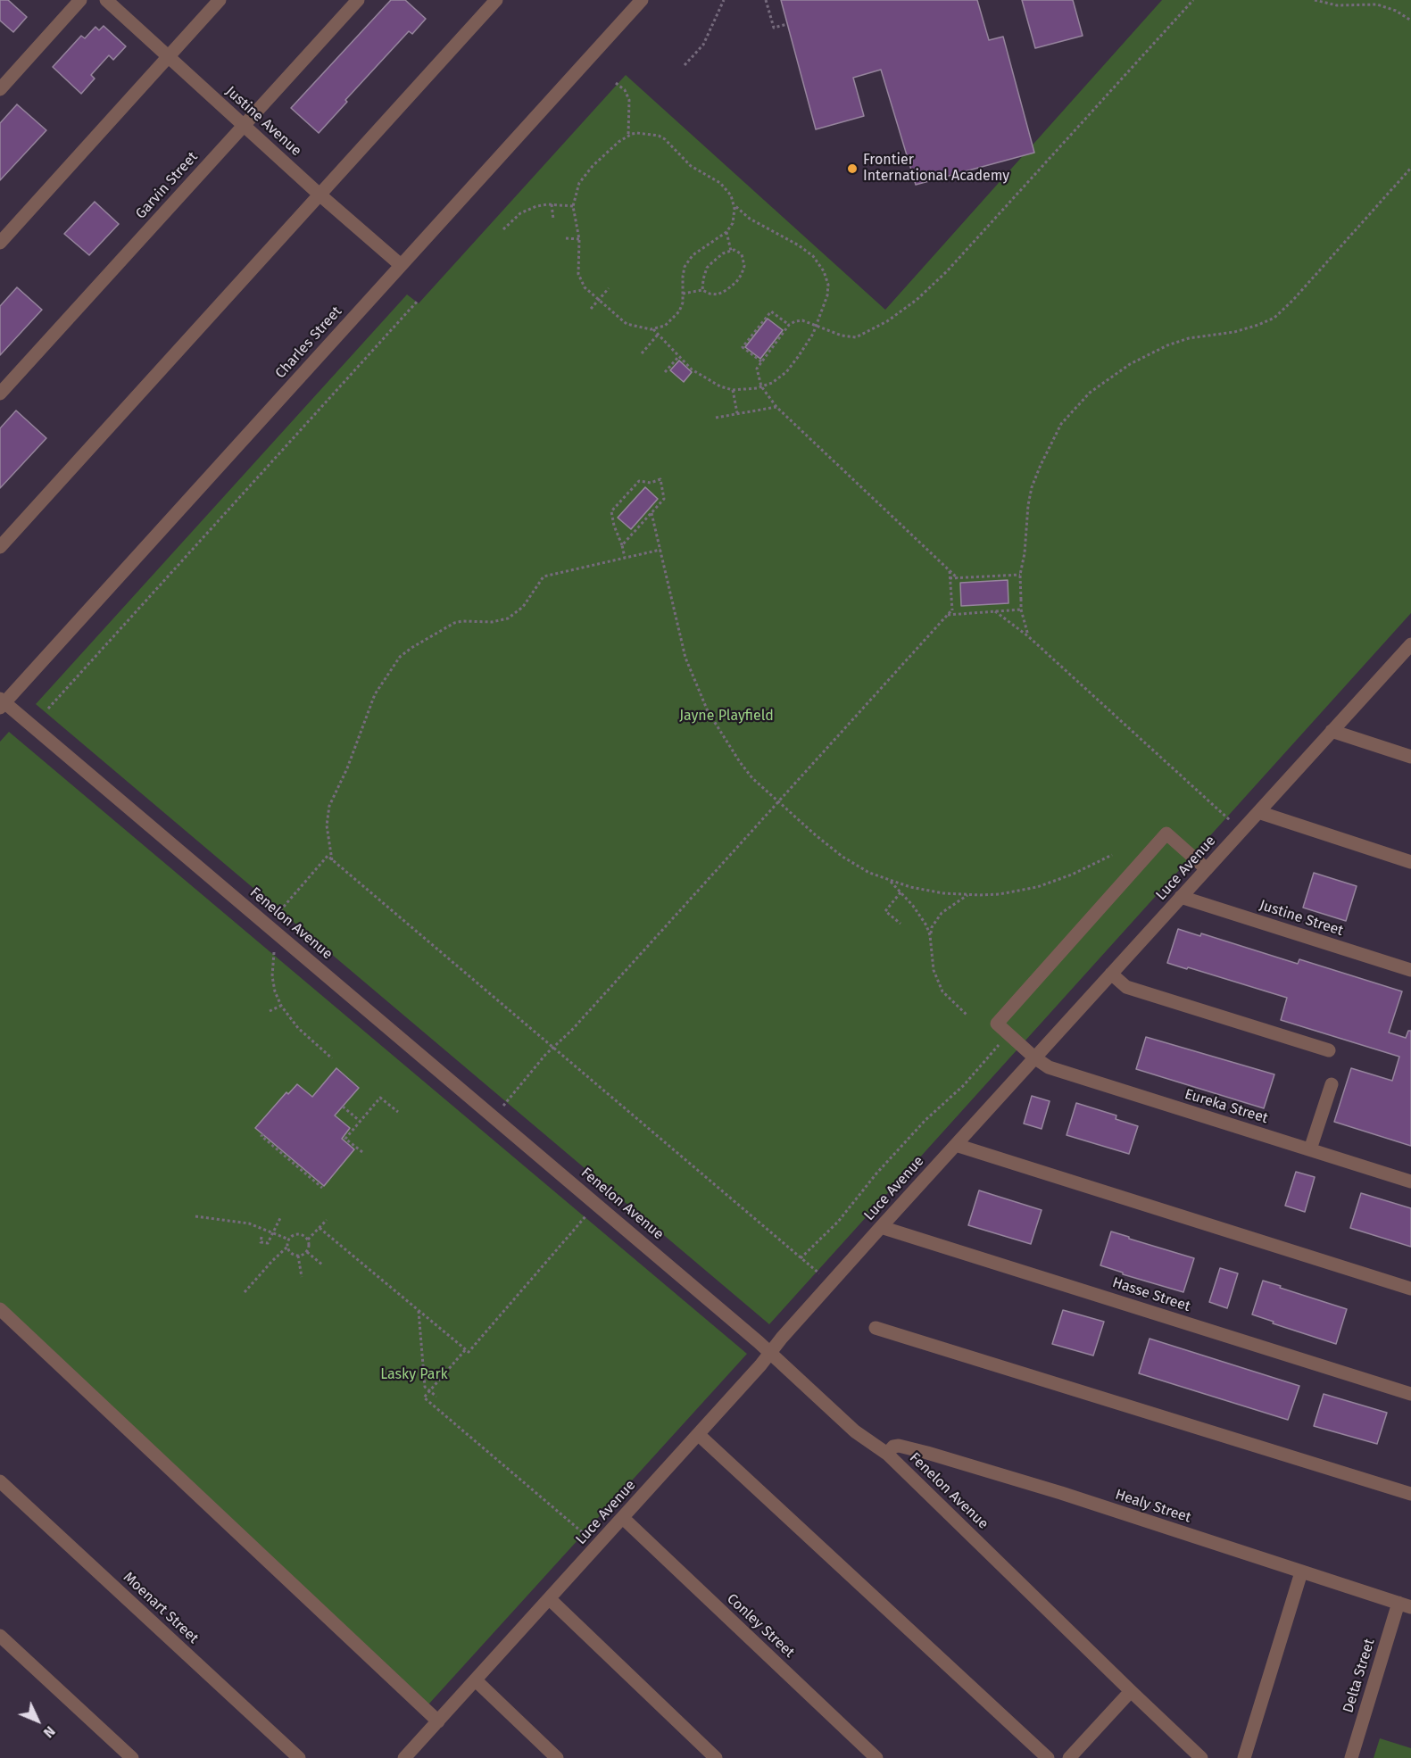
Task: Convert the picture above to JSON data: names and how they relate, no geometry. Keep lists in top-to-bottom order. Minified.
{"streets":{"street":["Justine Avenue","Garvin Street","Charles Street","Luce Avenue","Justine Street","Fenelon Avenue","Eureka Street","Hasse Street","Healy Street","Moenart Street","Conley Street","Delta Street"]},"crossings":[["Justine Avenue","Garvin Street"],["Justine Avenue","Charles Street"],["Charles Street","Fenelon Avenue"],["Luce Avenue","Justine Street"],["Luce Avenue","Fenelon Avenue"],["Luce Avenue","Eureka Street"],["Luce Avenue","Hasse Street"],["Luce Avenue","Conley Street"],["Fenelon Avenue","Healy Street"],["Healy Street","Delta Street"]],"parks":["Jayne Playfield","Lasky Park"],"places":["Frontier International Academy"],"north":"bottom right"}
